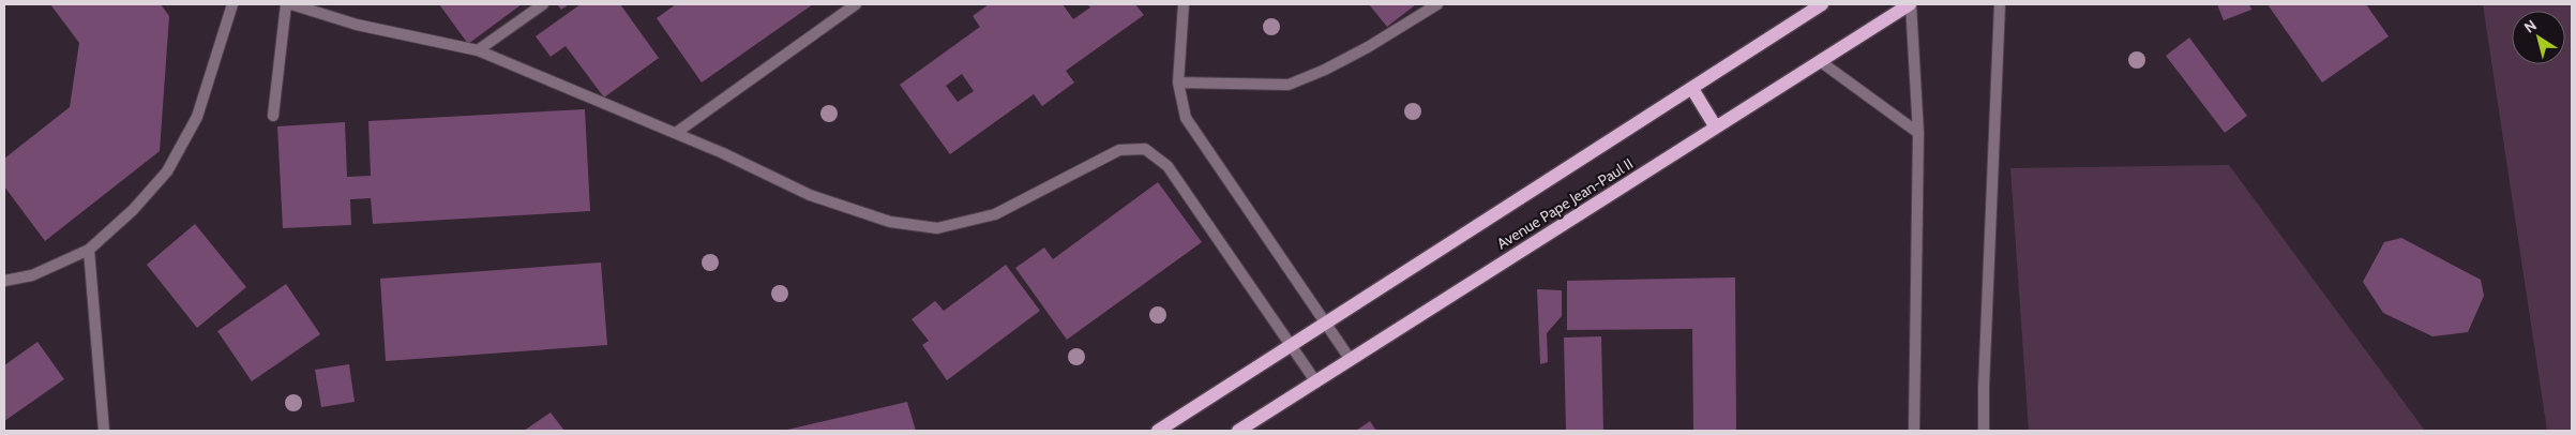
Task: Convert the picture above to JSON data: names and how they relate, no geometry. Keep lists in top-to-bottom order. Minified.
{"streets":{"main road":["Avenue Pape Jean-Paul II"]},"north":"top left"}
